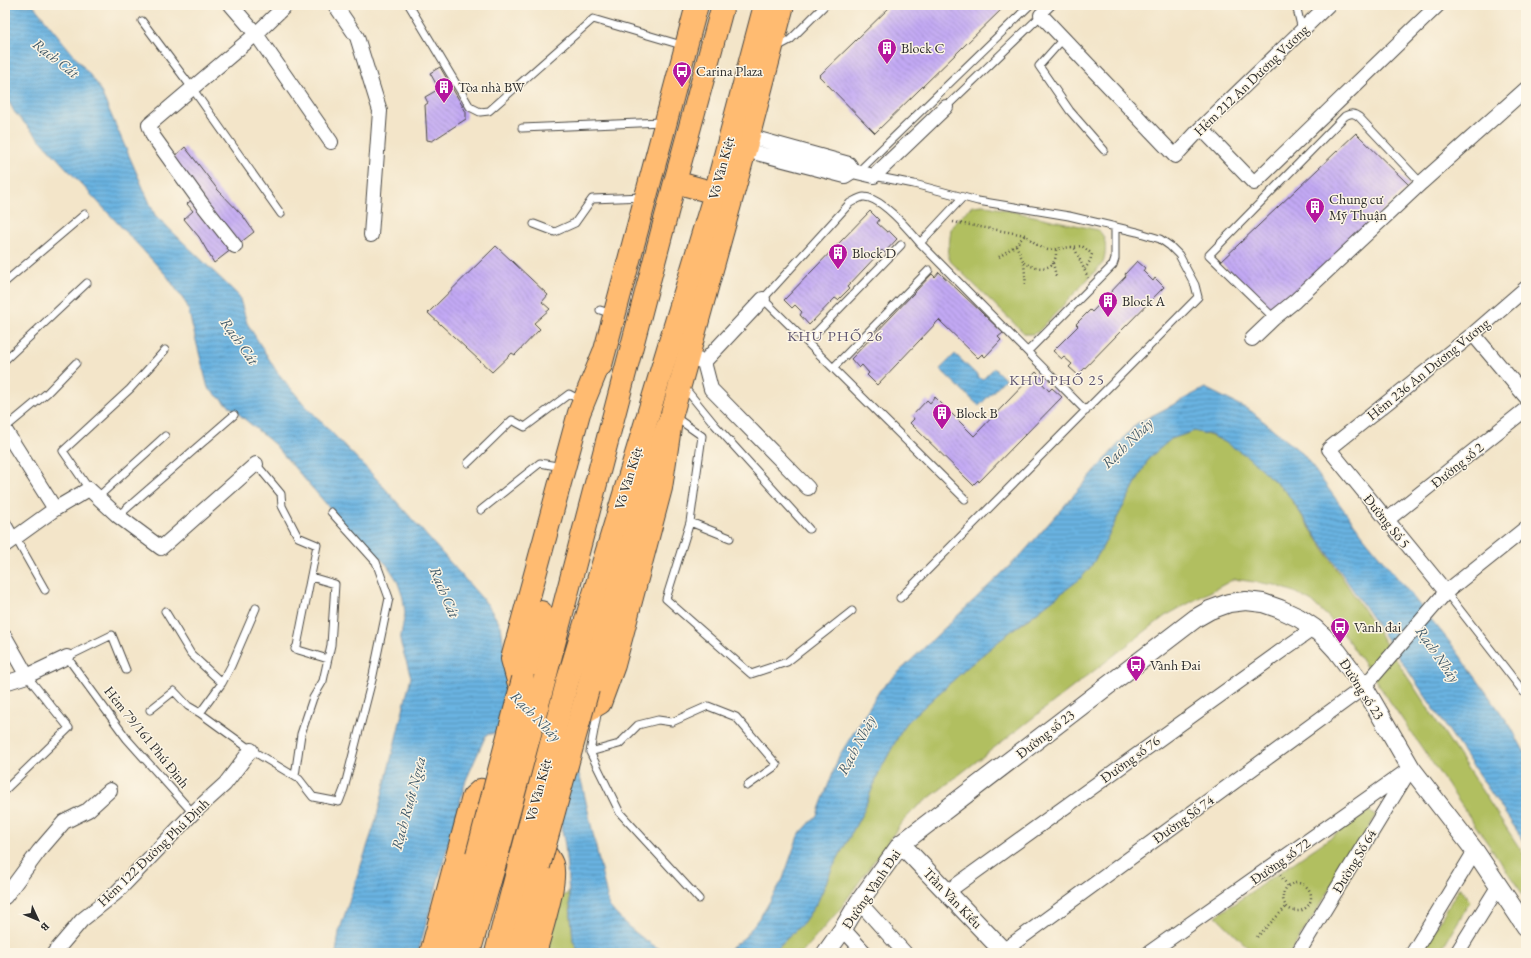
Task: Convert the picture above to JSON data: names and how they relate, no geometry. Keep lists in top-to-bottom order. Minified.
{"streets":{"main road":["Võ Văn Kiệt"],"street":["Hẻm 212 An Dương Vương","Hẻm 236 An Dương Vương","Đường số 2","Đường Số 5","Đường số 23","Đường số 76","Đường Số 74","Hẻm 122 Đường Phú Định","Đường số 72","Đường Số 64","Đường Vành Đai","Trần Văn Kiểu"],"lane":["Hẻm 79/161 Phú Định"]},"crossings":[["Hẻm 236 An Dương Vương","Đường Số 5"],["Đường số 2","Đường Số 5"],["Đường Số 5","Đường Số 74"],["Đường số 23","Đường số 76"],["Đường số 23","Đường Số 74"],["Đường số 23","Đường số 72"],["Đường số 23","Đường Số 64"],["Đường số 23","Đường Vành Đai"],["Đường số 23","Trần Văn Kiểu"],["Hẻm 79/161 Phú Định","Hẻm 122 Đường Phú Định"],["Đường số 76","Trần Văn Kiểu"],["Đường Số 74","Trần Văn Kiểu"],["Đường số 72","Đường Số 64"],["Đường Vành Đai","Trần Văn Kiểu"]],"districts":["KHU PHỐ 26","KHU PHỐ 25"],"water":["Rạch Cát","Rạch Nhảy","Rạch Ruột Ngựa"],"places":{"building":["Block C","Tòa nhà BW","Chung cư Mỹ Thuận","Block D","Block A","Block B"],"bus stop":["Carina Plaza","Vành đai","Vành Đai"]},"north":"bottom right"}
